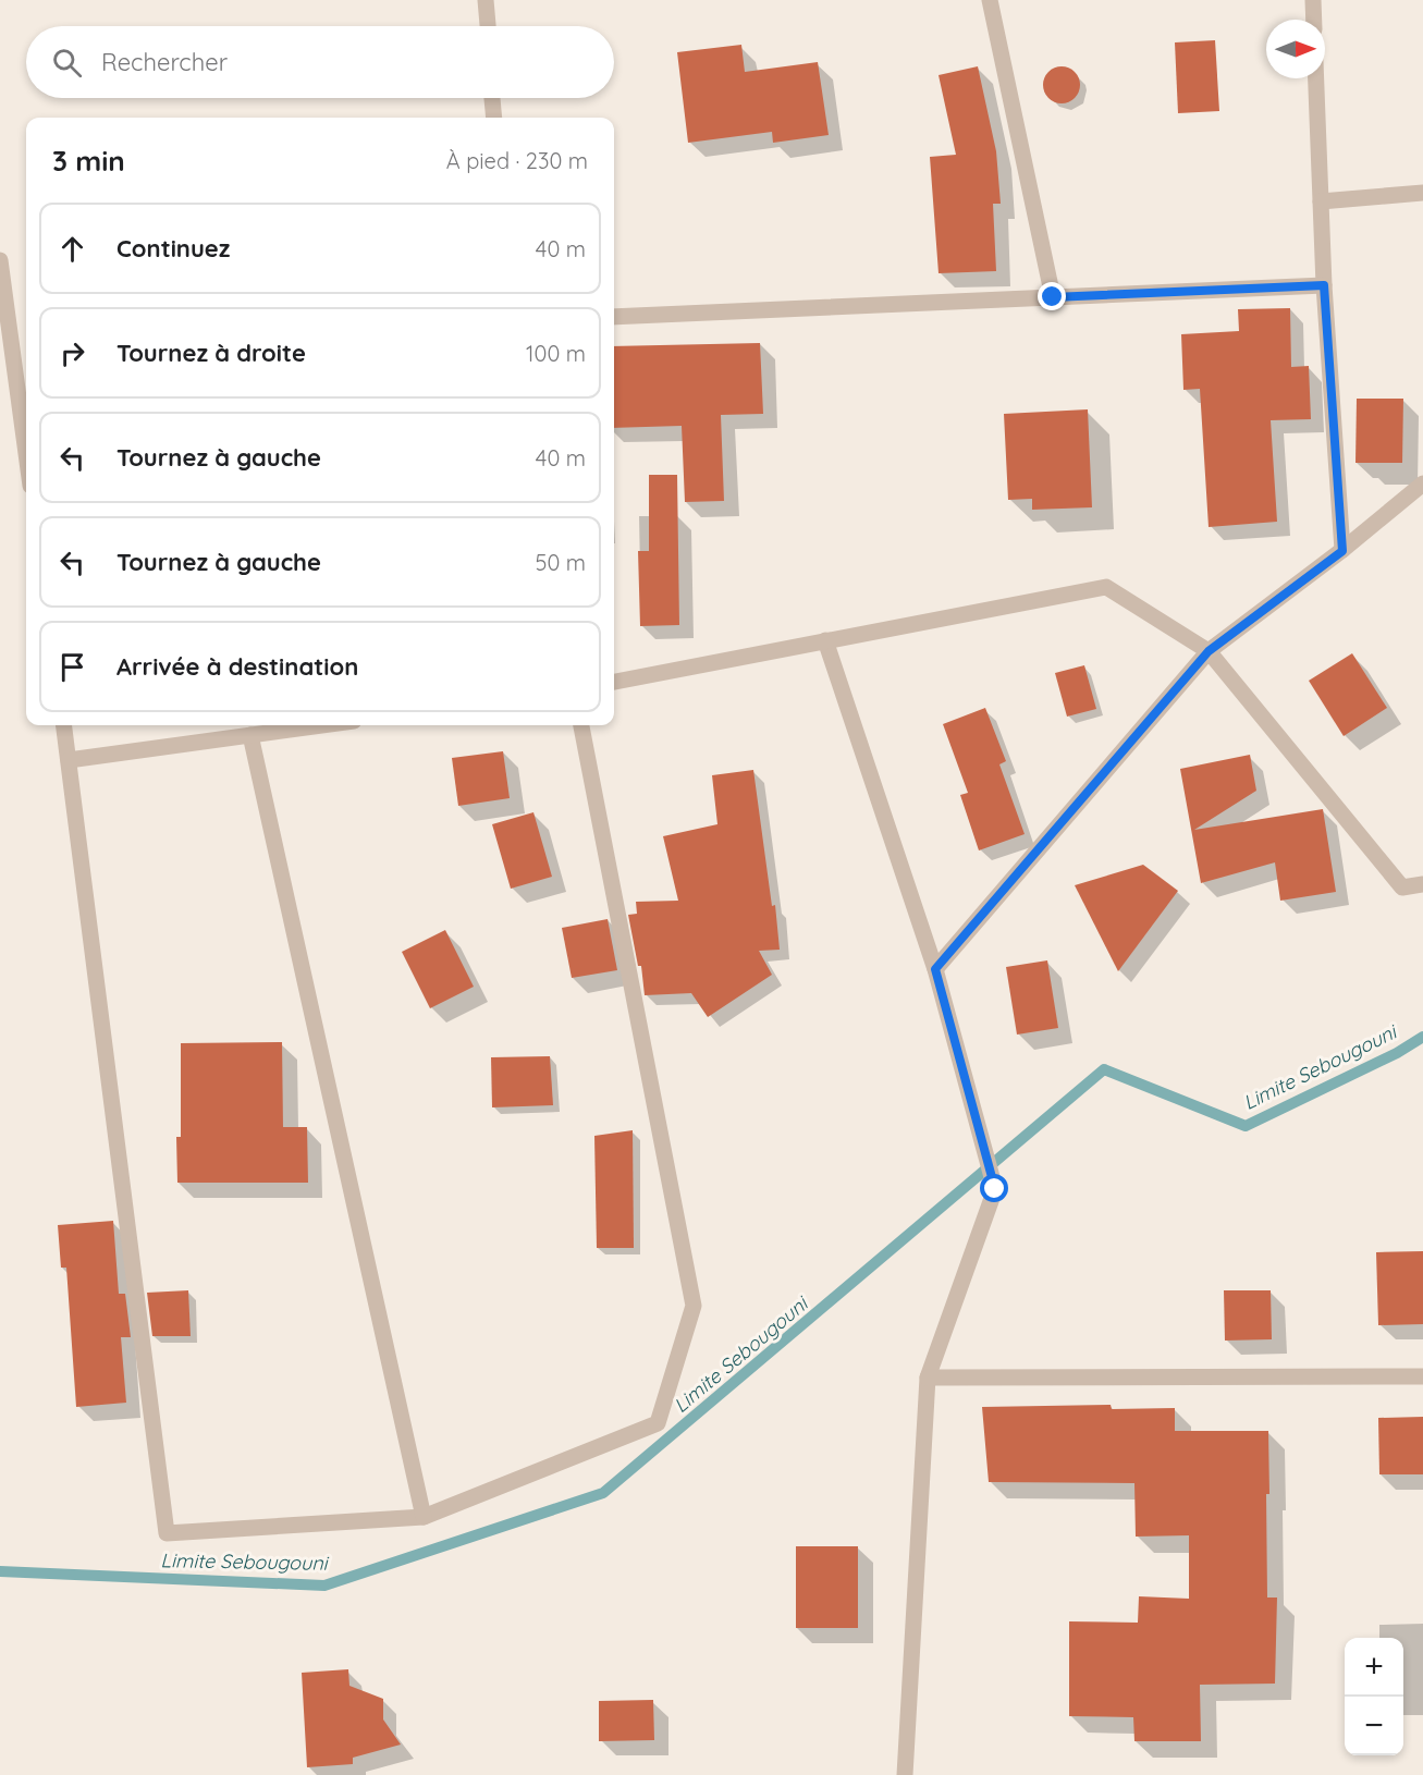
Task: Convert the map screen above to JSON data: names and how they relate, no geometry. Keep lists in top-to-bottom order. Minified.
{"water":["Limite Sebougouni"],"north":"right","page":{"search":"Rechercher","heading":["3 min","À pied · 230 m"],"list":[["Continuez","40 m"],["Tournez à droite","100 m"],["Tournez à gauche","40 m"],["Tournez à gauche","50 m"],"Arrivée à destination"],"map_buttons":["+","−"]}}
